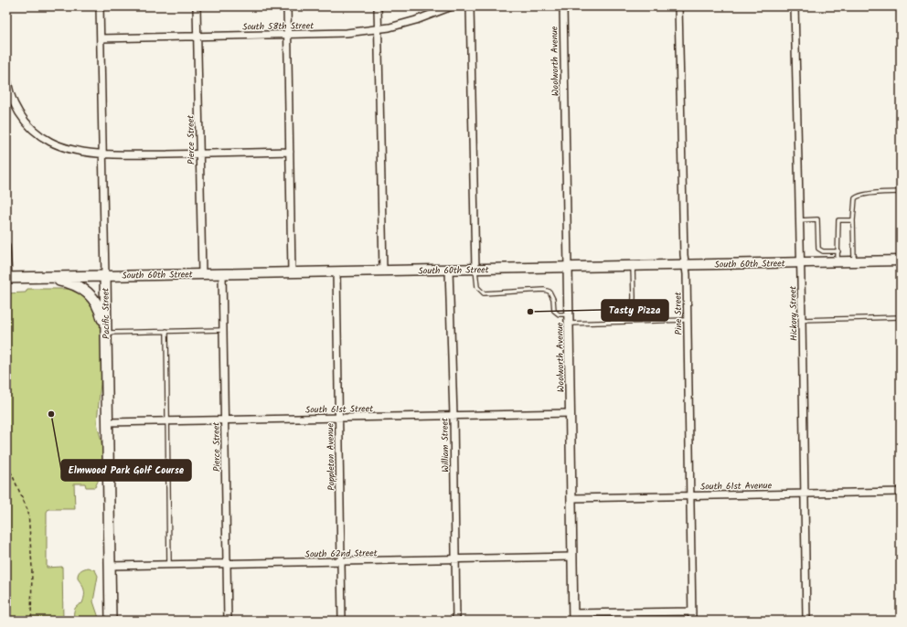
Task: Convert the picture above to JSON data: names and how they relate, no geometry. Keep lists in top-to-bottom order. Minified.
{"streets":{"main road":["South 60th Street","Pacific Street"],"street":["South 58th Street","Woolworth Avenue","Pierce Street","Pine Street","Hickory Street","South 61st Street","William Street","Poppleton Avenue","South 61st Avenue","South 62nd Street"]},"crossings":[["South 58th Street","Pierce Street"],["South 58th Street","Pacific Street"],["Woolworth Avenue","South 60th Street"],["Woolworth Avenue","South 61st Street"],["Woolworth Avenue","South 61st Avenue"],["Woolworth Avenue","South 62nd Street"],["Pierce Street","South 60th Street"],["Pierce Street","South 61st Street"],["Pierce Street","South 62nd Street"],["South 60th Street","Pacific Street"],["South 60th Street","Pine Street"],["South 60th Street","Hickory Street"],["South 60th Street","William Street"],["South 60th Street","Poppleton Avenue"],["Pacific Street","South 61st Street"],["Pacific Street","South 62nd Street"],["Pine Street","South 61st Avenue"],["Hickory Street","South 61st Avenue"],["South 61st Street","William Street"],["South 61st Street","Poppleton Avenue"],["William Street","South 62nd Street"],["Poppleton Avenue","South 62nd Street"]],"places":["Tasty Pizza","Elmwood Park Golf Course"]}
